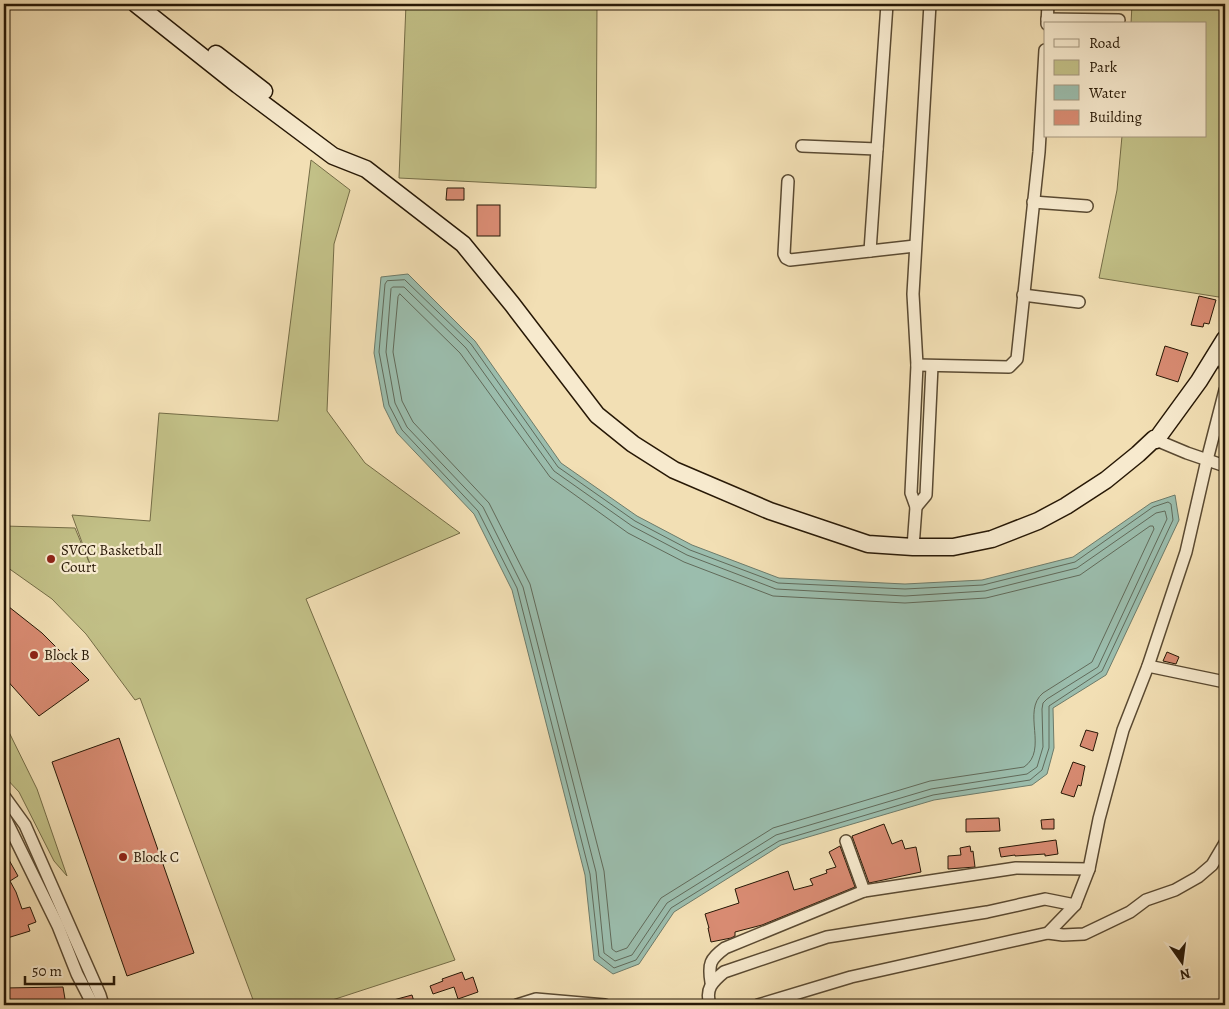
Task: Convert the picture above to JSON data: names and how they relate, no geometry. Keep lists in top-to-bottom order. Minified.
{"places":["SVCC Basketball Court","Block B","Block C"],"legend":["Road","Park","Water","Building"],"scale_bar":"50 m","north":"bottom"}
